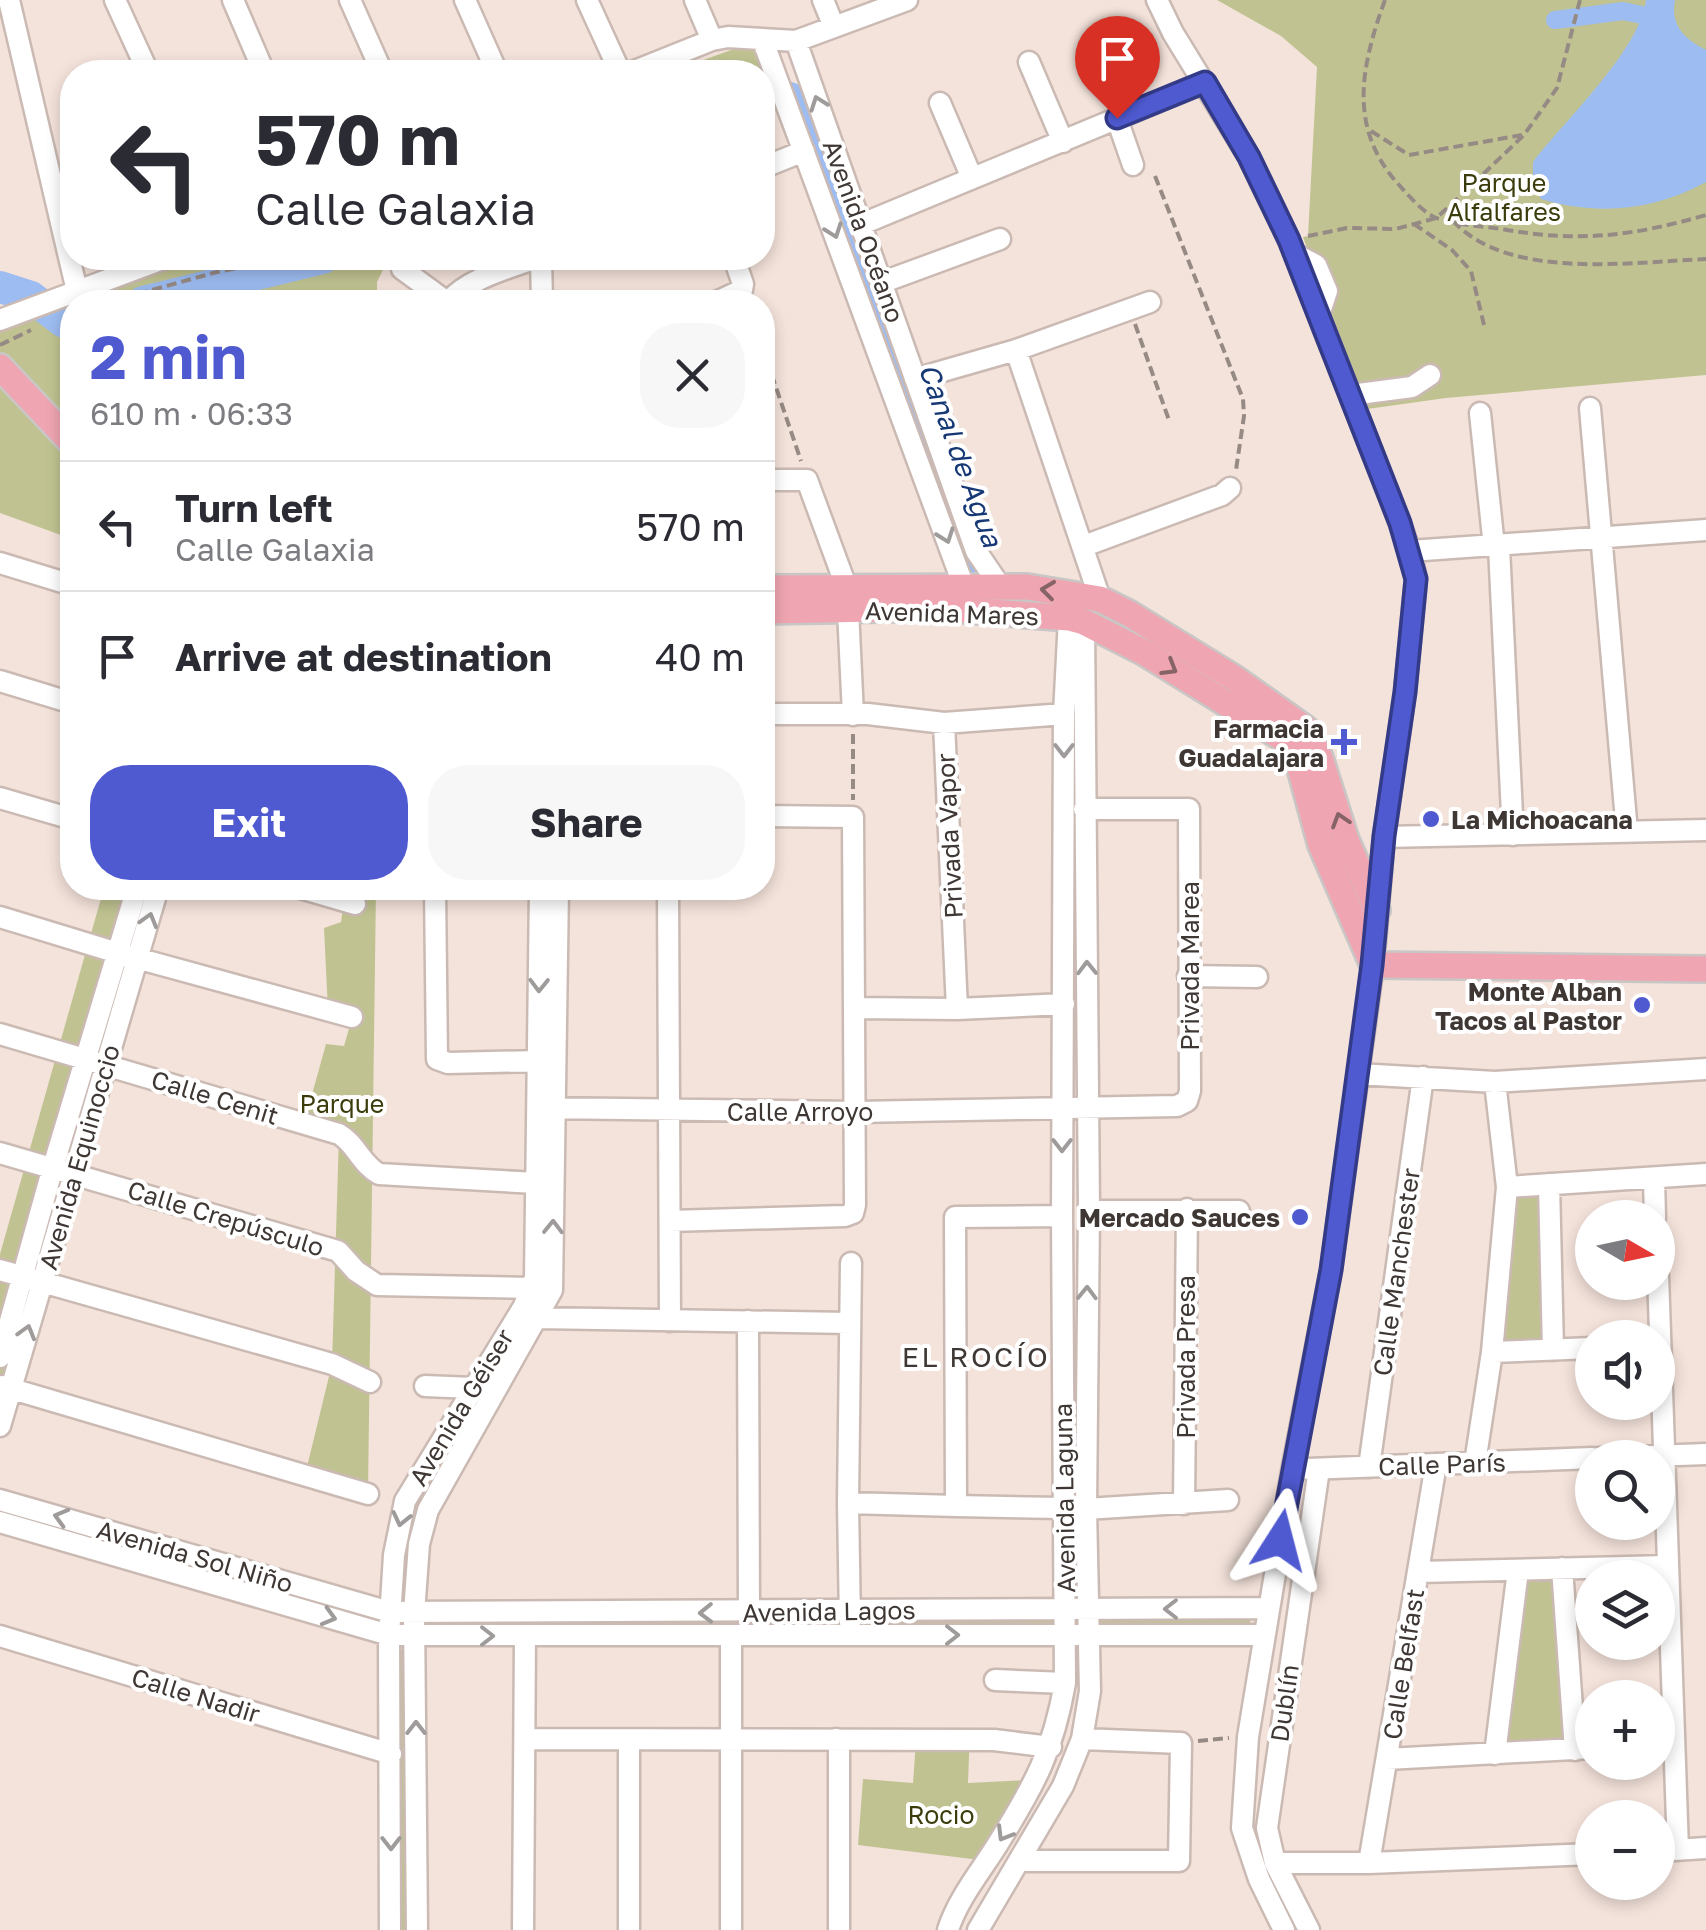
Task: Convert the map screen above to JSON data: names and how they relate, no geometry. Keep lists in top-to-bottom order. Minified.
{"streets":{"main road":["Avenida Mares"],"street":["Avenida Océano","Privada Vapor","Privada Marea","Calle Cenit","Calle Arroyo","Avenida Equinoccio","Calle Crepúsculo","Calle Manchester","Privada Presa","Avenida Géiser","Calle París","Avenida Laguna","Avenida Sol Niño","Avenida Lagos","Calle Belfast","Calle Nadir","Dublín"]},"crossings":[["Avenida Océano","Avenida Mares"],["Avenida Mares","Avenida Laguna"],["Privada Vapor","Avenida Laguna"],["Privada Marea","Calle Arroyo"],["Privada Marea","Avenida Laguna"],["Calle Cenit","Avenida Equinoccio"],["Calle Cenit","Avenida Géiser"],["Calle Arroyo","Avenida Géiser"],["Calle Arroyo","Avenida Laguna"],["Avenida Equinoccio","Calle Crepúsculo"],["Calle Crepúsculo","Avenida Géiser"],["Calle Manchester","Calle París"],["Avenida Géiser","Avenida Sol Niño"],["Avenida Géiser","Avenida Lagos"],["Avenida Géiser","Calle Nadir"],["Calle París","Calle Belfast"],["Calle París","Dublín"],["Avenida Laguna","Avenida Lagos"],["Avenida Sol Niño","Avenida Lagos"]],"districts":["EL ROCÍO"],"water":["Canal de Agua"],"parks":["Parque Alfalfares","Parque","Rocio"],"places":{"health":["Farmacia Guadalajara"],"other":["La Michoacana","Monte Alban Tacos al Pastor","Mercado Sauces"]},"north":"right","page":{"turn":["570 m","Calle Galaxia"],"heading":["2 min","610 m · 06:33"],"list":[{"name":"Turn left","note":"Calle Galaxia","value":"570 m"},{"name":"Arrive at destination","value":"40 m"}],"buttons":["Exit","Share"],"map_buttons":["+","−"]}}
